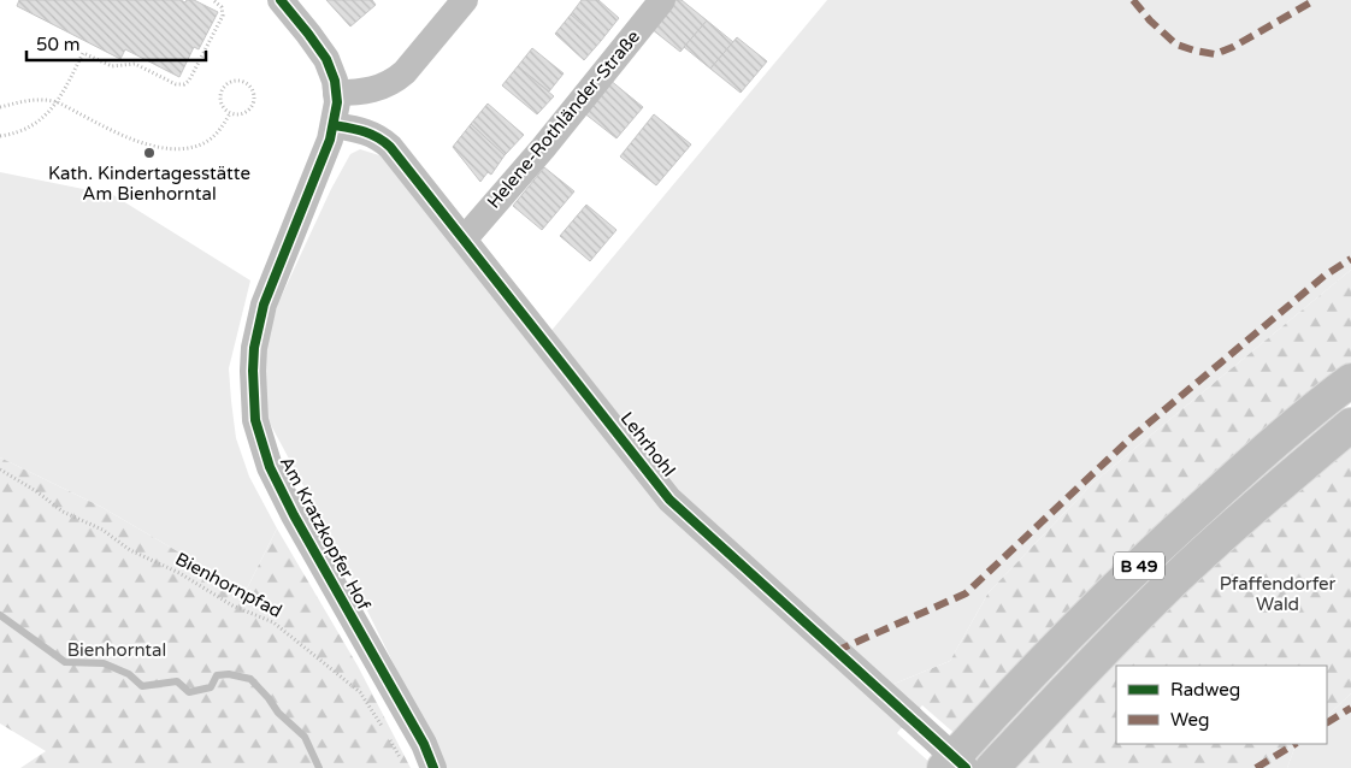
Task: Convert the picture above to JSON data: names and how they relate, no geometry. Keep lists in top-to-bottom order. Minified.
{"streets":{"highway":["B 49"],"street":["Helene-Rothländer-Straße","Lehrhohl","Am Kratzkopfer Hof"],"path":["Bienhornpfad"]},"crossings":[["Helene-Rothländer-Straße","Lehrhohl"],["Lehrhohl","Am Kratzkopfer Hof"]],"parks":["Pfaffendorfer Wald","Bienhorntal"],"places":["Kath. Kindertagesstätte Am Bienhorntal"],"legend":["Radweg","Weg"],"scale_bar":"50 m"}
